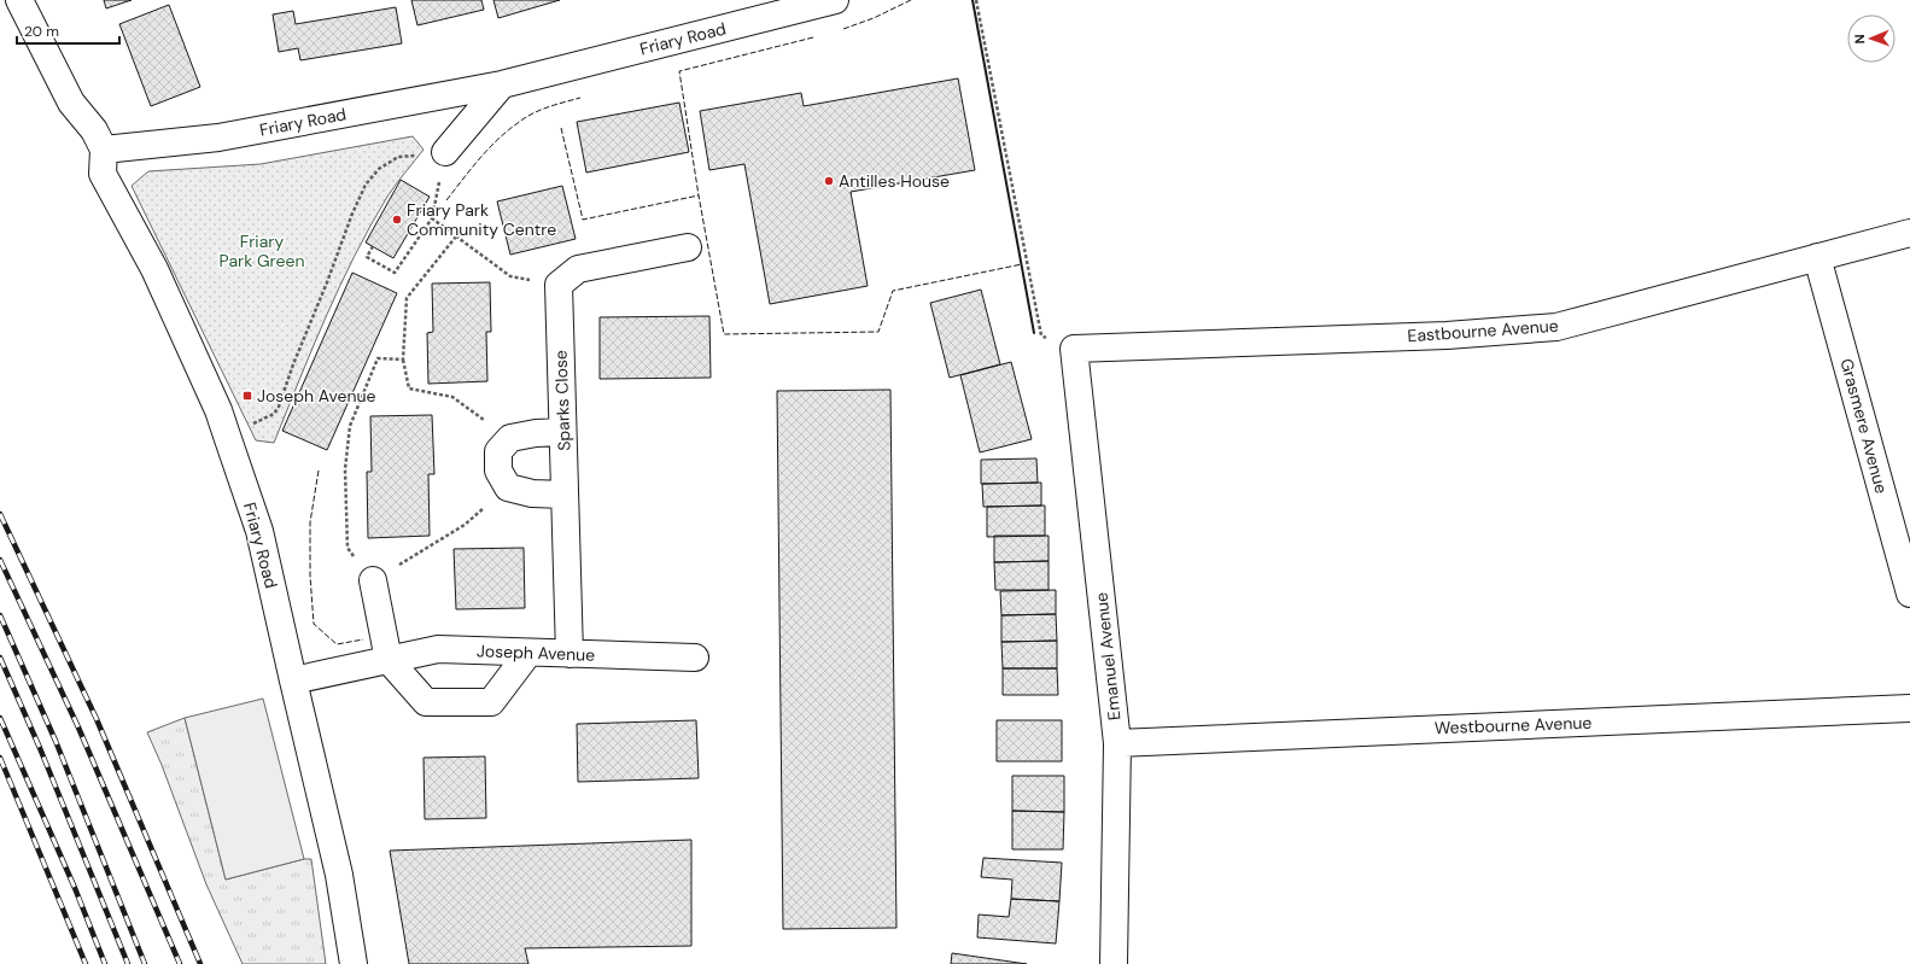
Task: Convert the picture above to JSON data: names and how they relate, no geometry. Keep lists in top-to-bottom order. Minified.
{"streets":{"street":["Friary Road","Eastbourne Avenue","Sparks Close","Grasmere Avenue","Joseph Avenue","Emanuel Avenue","Westbourne Avenue"]},"crossings":[["Friary Road","Joseph Avenue"],["Eastbourne Avenue","Grasmere Avenue"],["Eastbourne Avenue","Emanuel Avenue"],["Sparks Close","Joseph Avenue"],["Emanuel Avenue","Westbourne Avenue"]],"parks":["Friary Park Green"],"places":{"other":["Antilles House","Friary Park Community Centre"],"transit":["Joseph Avenue"]},"scale_bar":"20 m","north":"left"}
